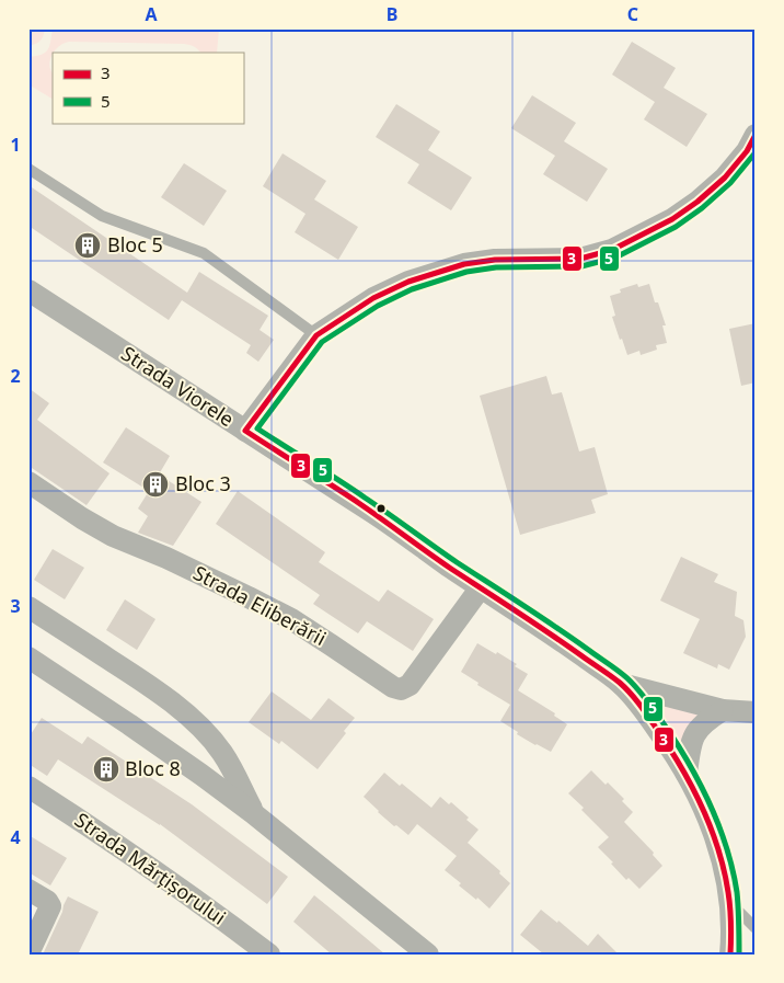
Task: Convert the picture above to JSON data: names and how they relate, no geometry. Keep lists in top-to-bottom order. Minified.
{"streets":{"street":["Strada Viorele","Strada Eliberării","Strada Mărțișorului"]},"crossings":[["Strada Viorele","Strada Eliberării"]],"places":{"building":["Bloc 5","Bloc 3","Bloc 8"]},"lines":["transit line 3","transit line 5"],"legend":["3","5"],"grid":{"columns":["A","B","C"],"rows":["1","2","3","4"]}}
